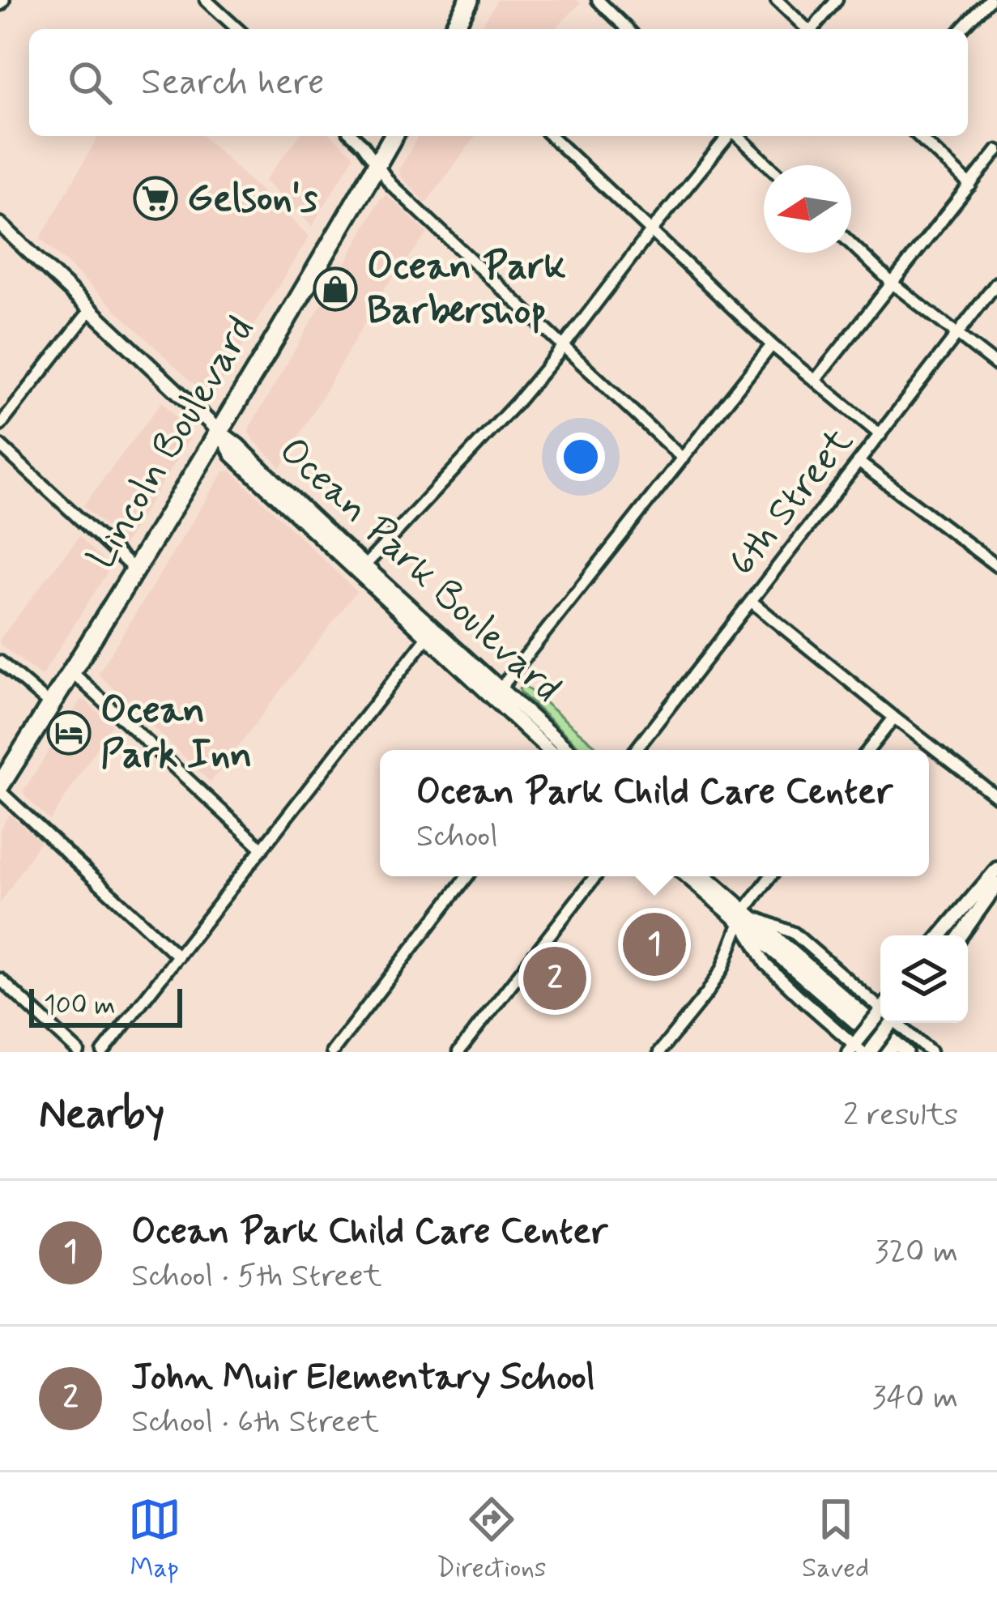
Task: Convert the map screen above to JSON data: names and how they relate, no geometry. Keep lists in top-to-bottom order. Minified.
{"streets":{"highway":["Lincoln Boulevard"],"street":["6th Street","Ocean Park Boulevard"]},"crossings":[["Lincoln Boulevard","Ocean Park Boulevard"]],"places":{"supermarket":["Gelson's"],"shop":["Ocean Park Barbershop"],"hotel":["Ocean Park Inn"]},"scale_bar":"100 m","north":"left","page":{"search":"Search here","popup":["Ocean Park Child Care Center","School"],"pins":["1","2"],"scale":"100 m","heading":["Nearby","2 results"],"list":[{"mark":"1","name":"Ocean Park Child Care Center","note":"School · 5th Street","value":"320 m"},{"mark":"2","name":"John Muir Elementary School","note":"School · 6th Street","value":"340 m"}],"nav":["Map","Directions","Saved"]}}
